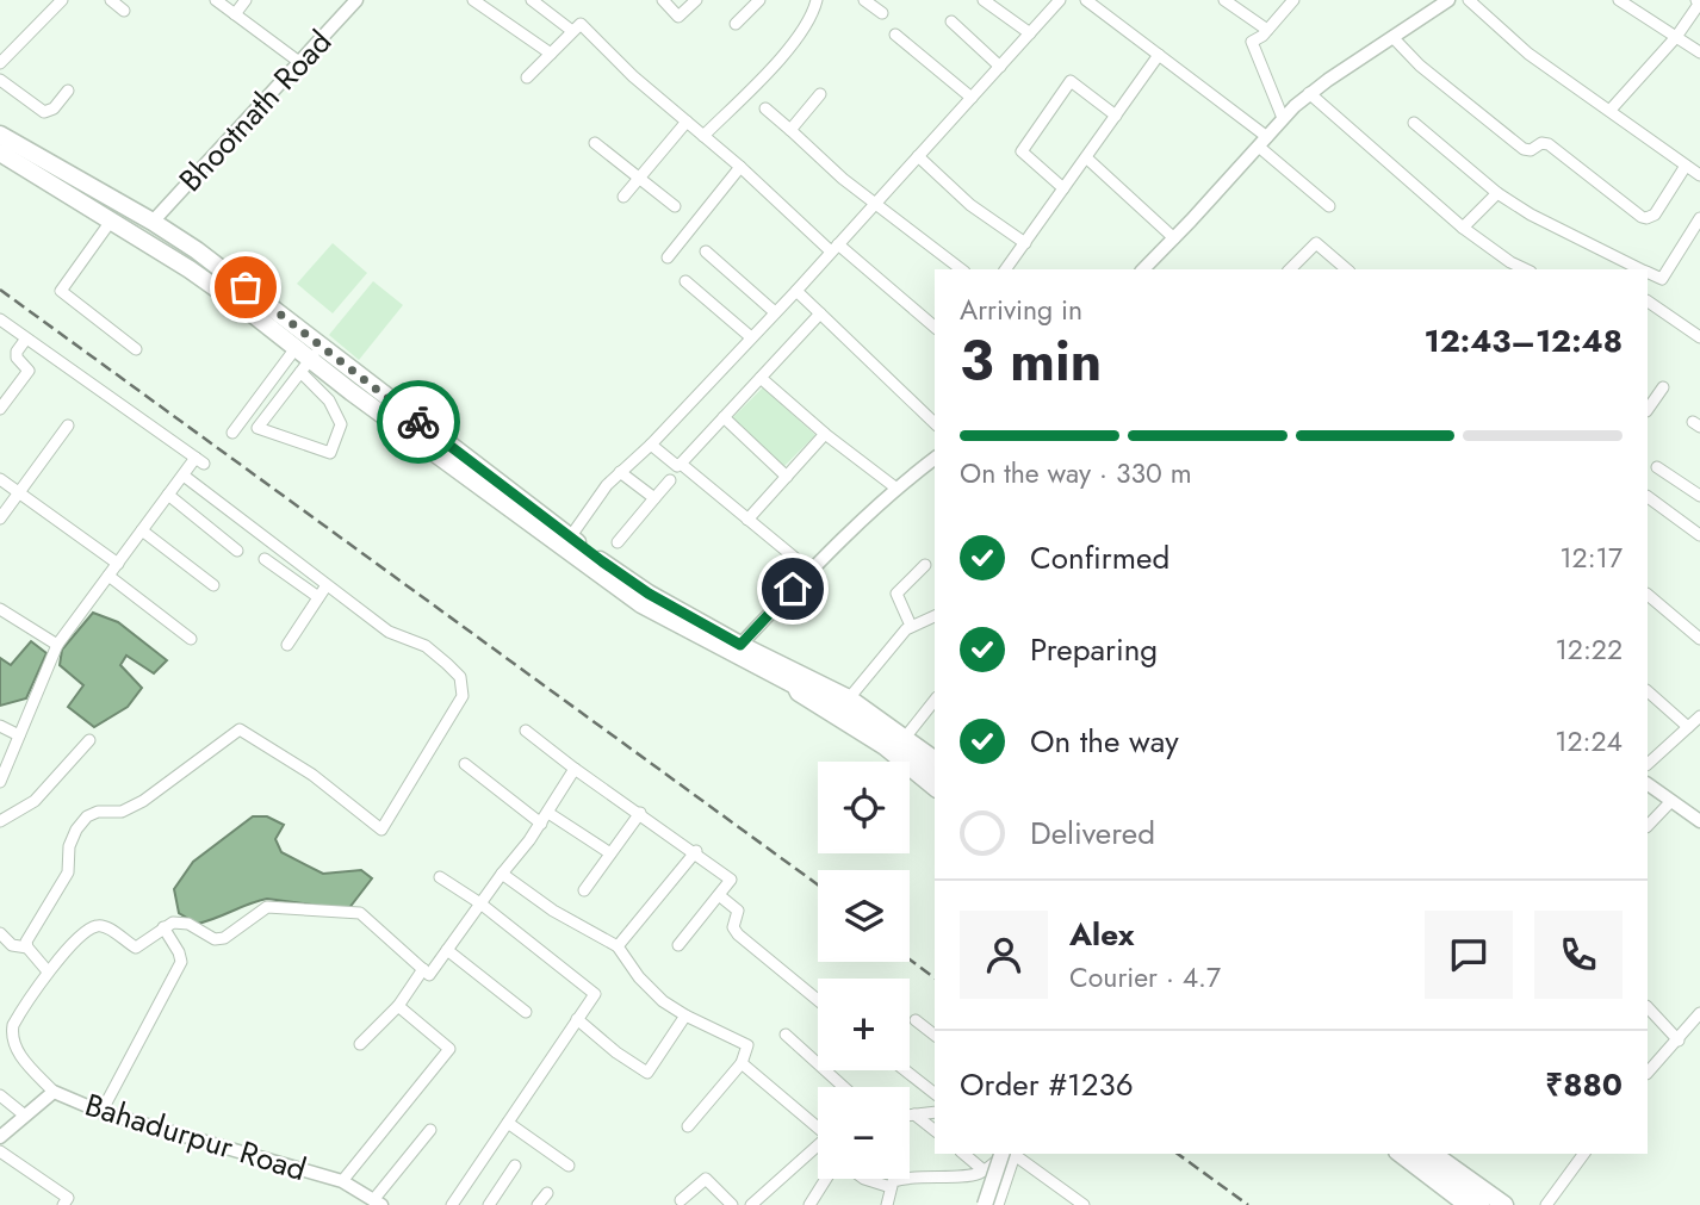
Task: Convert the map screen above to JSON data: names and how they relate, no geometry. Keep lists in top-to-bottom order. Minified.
{"streets":{"street":["Bhootnath Road","Bahadurpur Road"]},"page":{"heading":["3 min","Arriving in","12:43–12:48"],"panel":["Alex","Courier · 4.7","Order #1236","₹880"],"bar":"On the way · 330 m","list":[["Confirmed","12:17"],["Preparing","12:22"],["On the way","12:24"],"Delivered"],"map_buttons":["+","−"]}}
